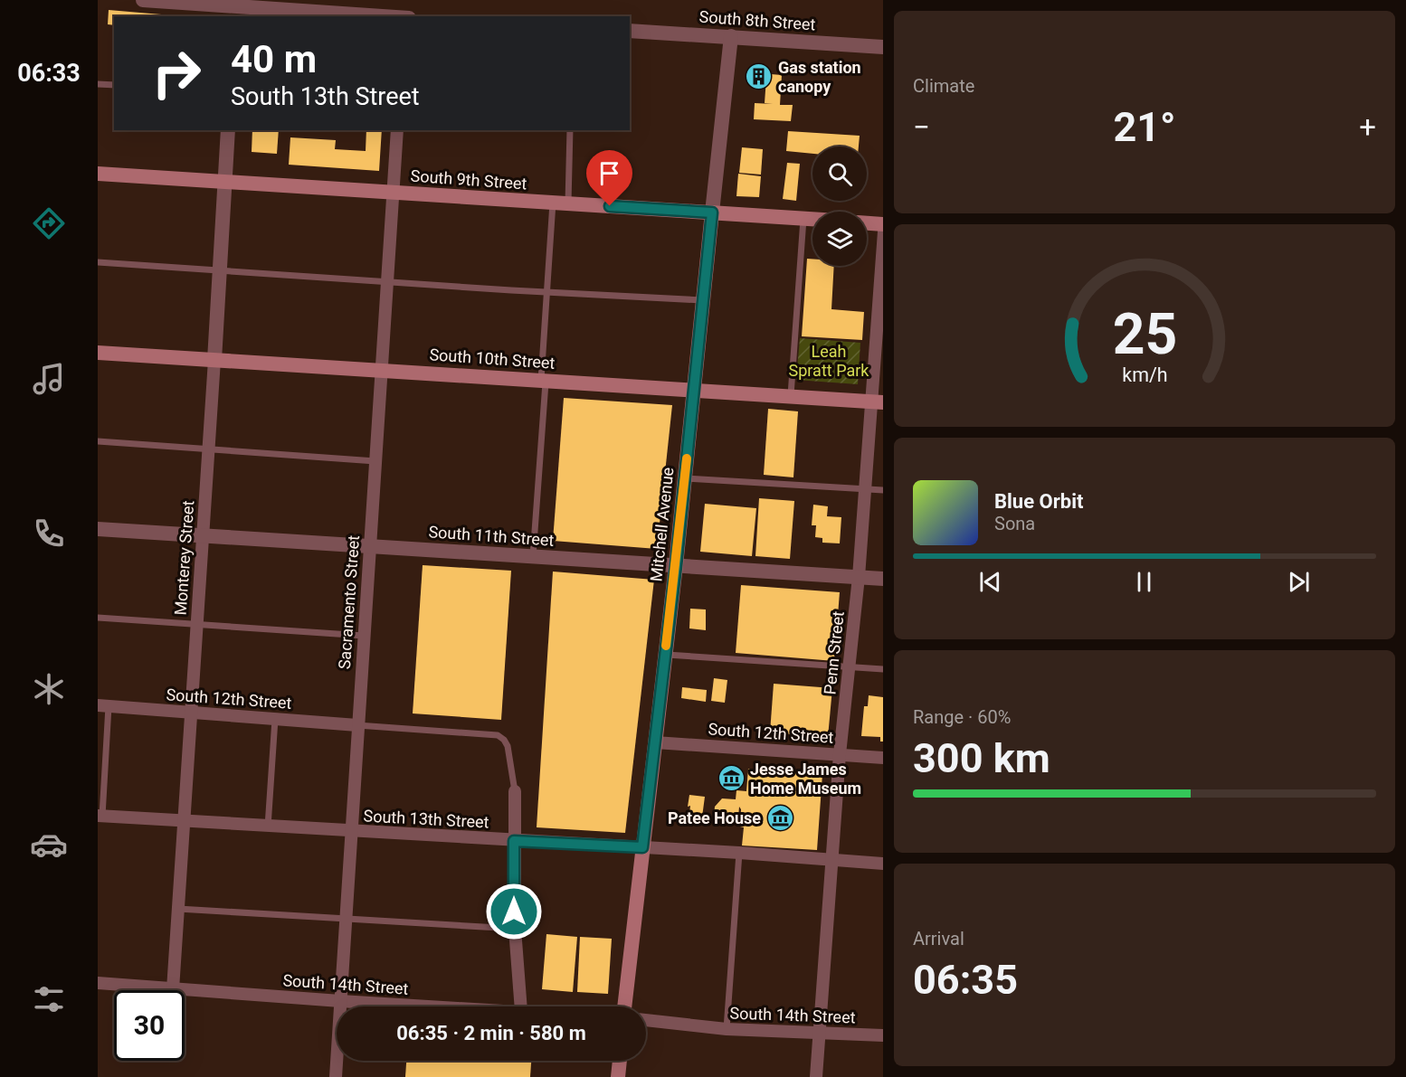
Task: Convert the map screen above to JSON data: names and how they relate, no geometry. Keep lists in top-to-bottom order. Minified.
{"streets":{"main road":["South 9th Street","South 10th Street","Mitchell Avenue"],"street":["South 8th Street","South 11th Street","Monterey Street","Sacramento Street","Penn Street","South 12th Street","South 13th Street","South 14th Street"]},"crossings":[["South 8th Street","Mitchell Avenue"],["South 9th Street","Mitchell Avenue"],["South 9th Street","Monterey Street"],["South 9th Street","Sacramento Street"],["South 10th Street","Mitchell Avenue"],["South 10th Street","Monterey Street"],["South 10th Street","Sacramento Street"],["South 10th Street","Penn Street"],["Mitchell Avenue","South 11th Street"],["Mitchell Avenue","South 12th Street"],["Mitchell Avenue","South 13th Street"],["South 11th Street","Monterey Street"],["South 11th Street","Sacramento Street"],["South 11th Street","Penn Street"],["Monterey Street","South 12th Street"],["Monterey Street","South 13th Street"],["Monterey Street","South 14th Street"],["Sacramento Street","South 12th Street"],["Sacramento Street","South 13th Street"],["Sacramento Street","South 14th Street"],["Penn Street","South 12th Street"],["Penn Street","South 13th Street"],["Penn Street","South 14th Street"]],"parks":["Leah Spratt Park"],"places":{"building":["Gas station canopy"],"museum":["Jesse James Home Museum","Patee House"]},"page":{"tabs":"06:33","tile":["Climate",["Range · 60%","300 km"],["Arrival","06:35"]],"turn":["40 m","South 13th Street"],"heat":["−","21°","+"],"song":["Blue Orbit","Sona"],"limit":"30","trip":"06:35 · 2 min · 580 m","gauge":["25","km/h"]}}
